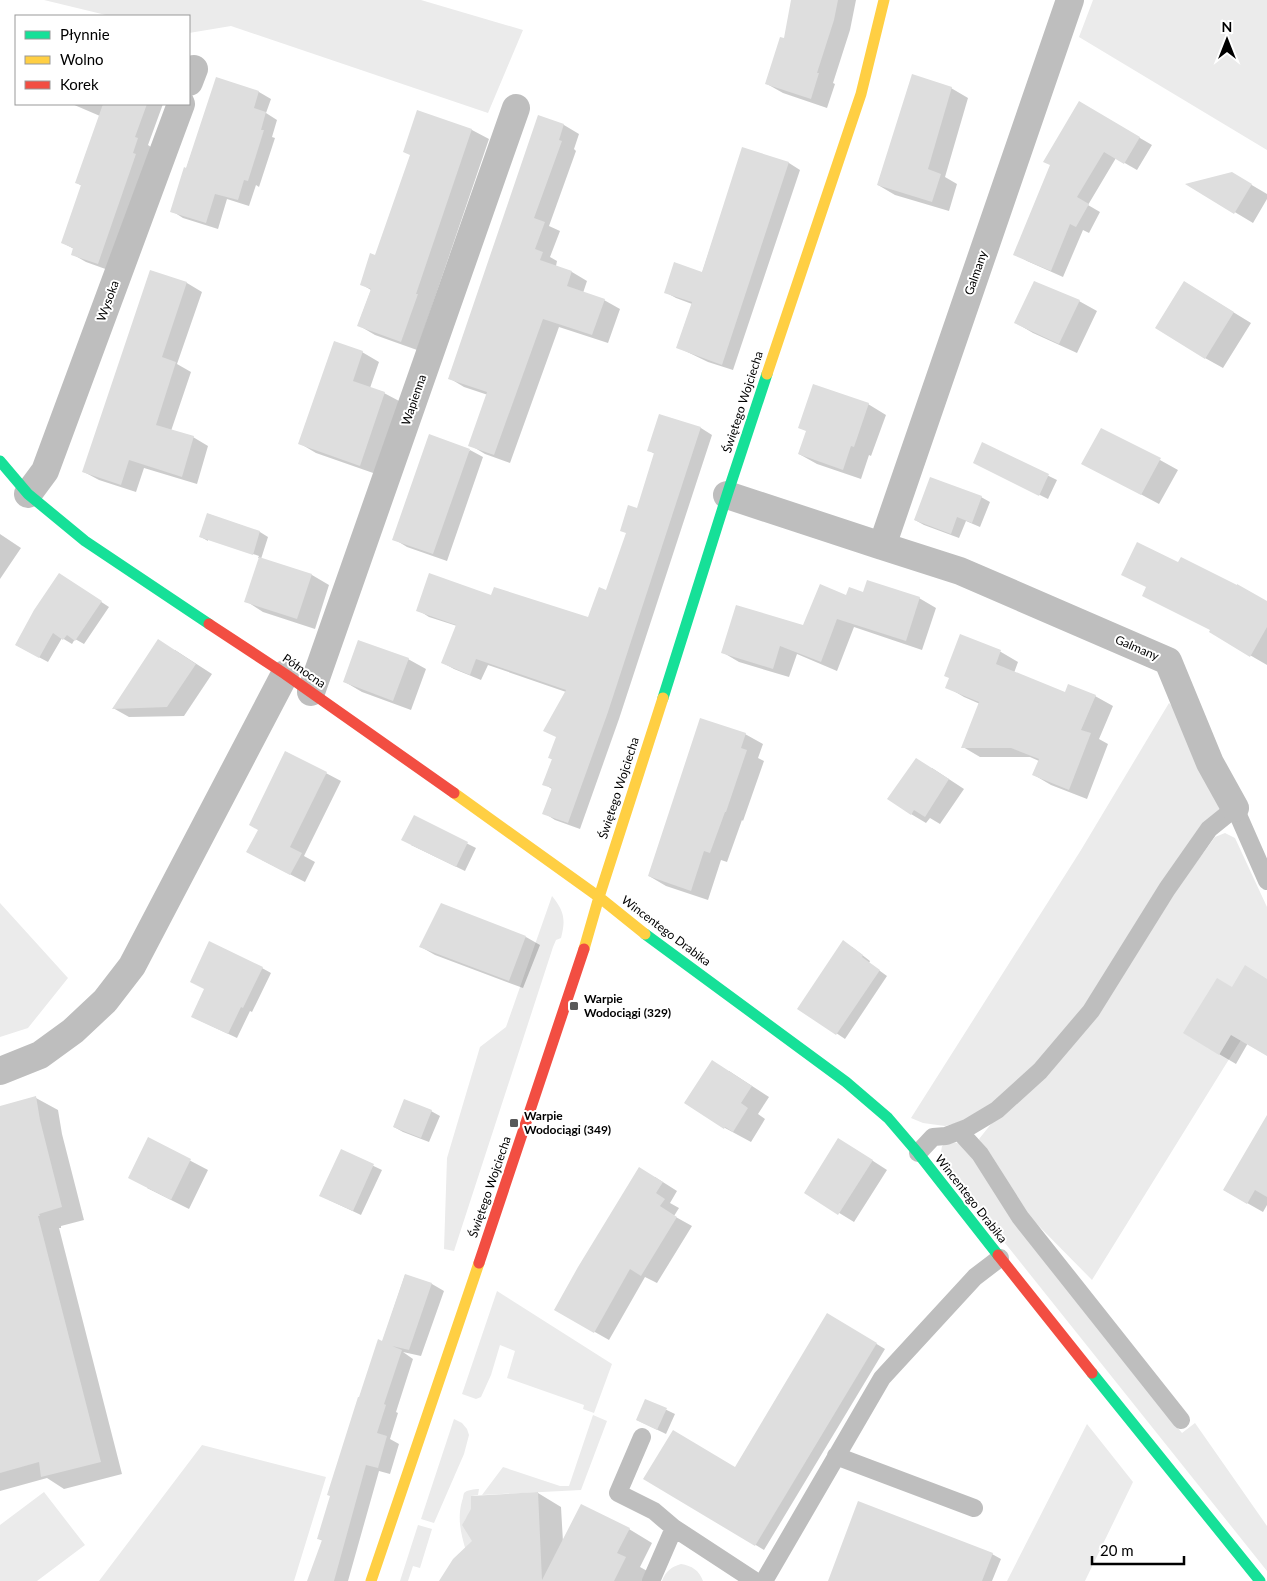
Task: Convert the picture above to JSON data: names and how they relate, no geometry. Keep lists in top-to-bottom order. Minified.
{"streets":{"street":["Galmany","Wysoka","Wapienna","Świętego Wojciecha","Północna","Wincentego Drabika"]},"crossings":[["Galmany","Świętego Wojciecha"],["Wysoka","Północna"],["Wapienna","Północna"],["Świętego Wojciecha","Północna"],["Świętego Wojciecha","Wincentego Drabika"],["Północna","Wincentego Drabika"]],"places":{"transit":["Warpie Wodociągi (329)","Warpie Wodociągi (349)"]},"legend":["Płynnie","Wolno","Korek"],"scale_bar":"20 m","north":"top"}
